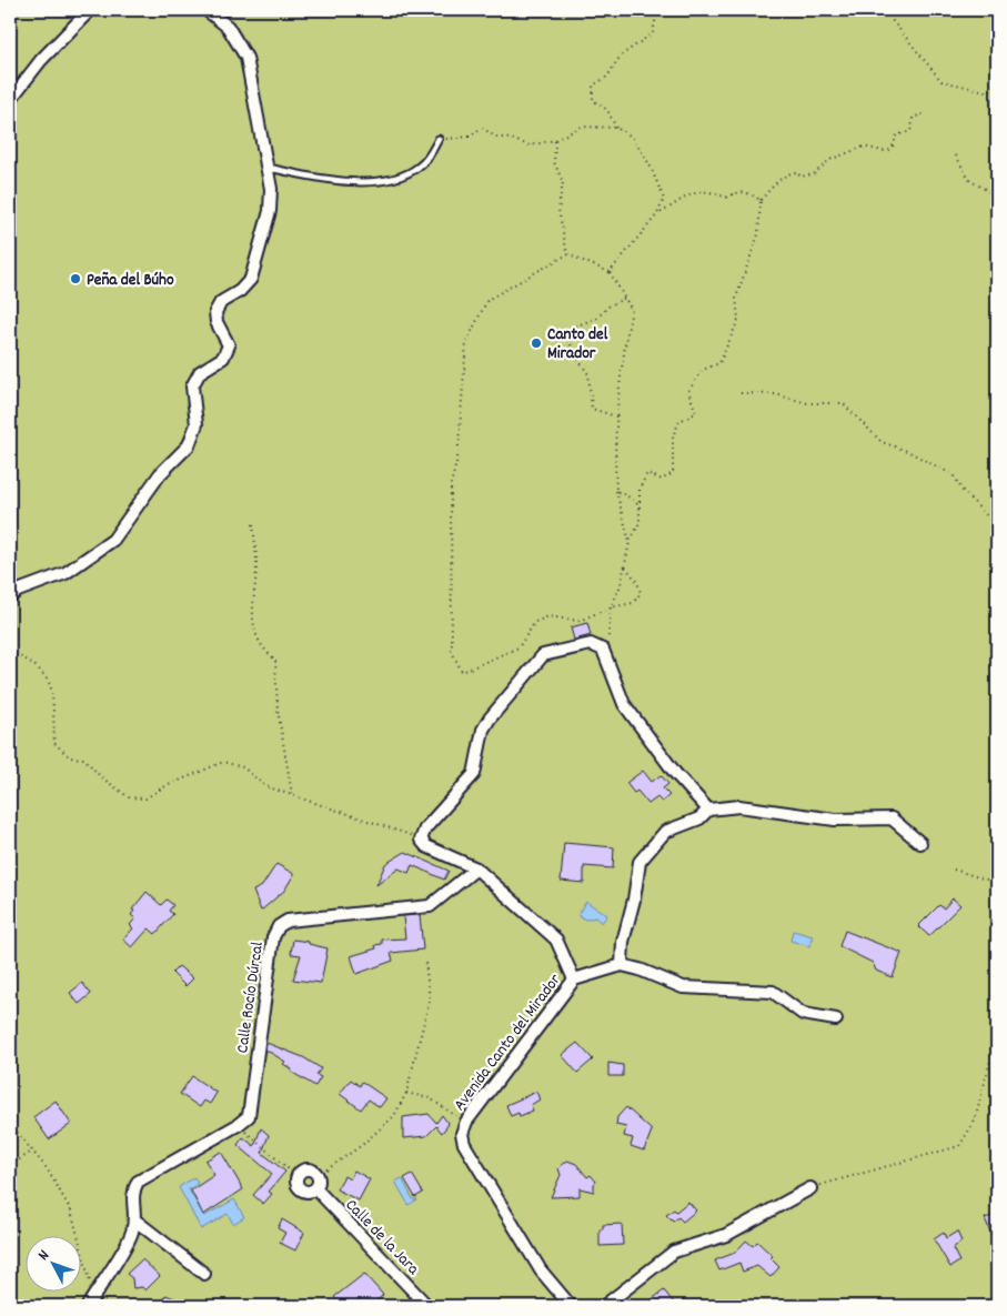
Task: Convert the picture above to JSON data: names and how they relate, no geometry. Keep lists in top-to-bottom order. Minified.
{"streets":{"street":["Calle Rocío Dúrcal","Avenida Canto del Mirador","Calle de la Jara"]},"crossings":[["Calle Rocío Dúrcal","Avenida Canto del Mirador"]],"places":["Peña del Búho","Canto del Mirador"],"north":"top left"}
